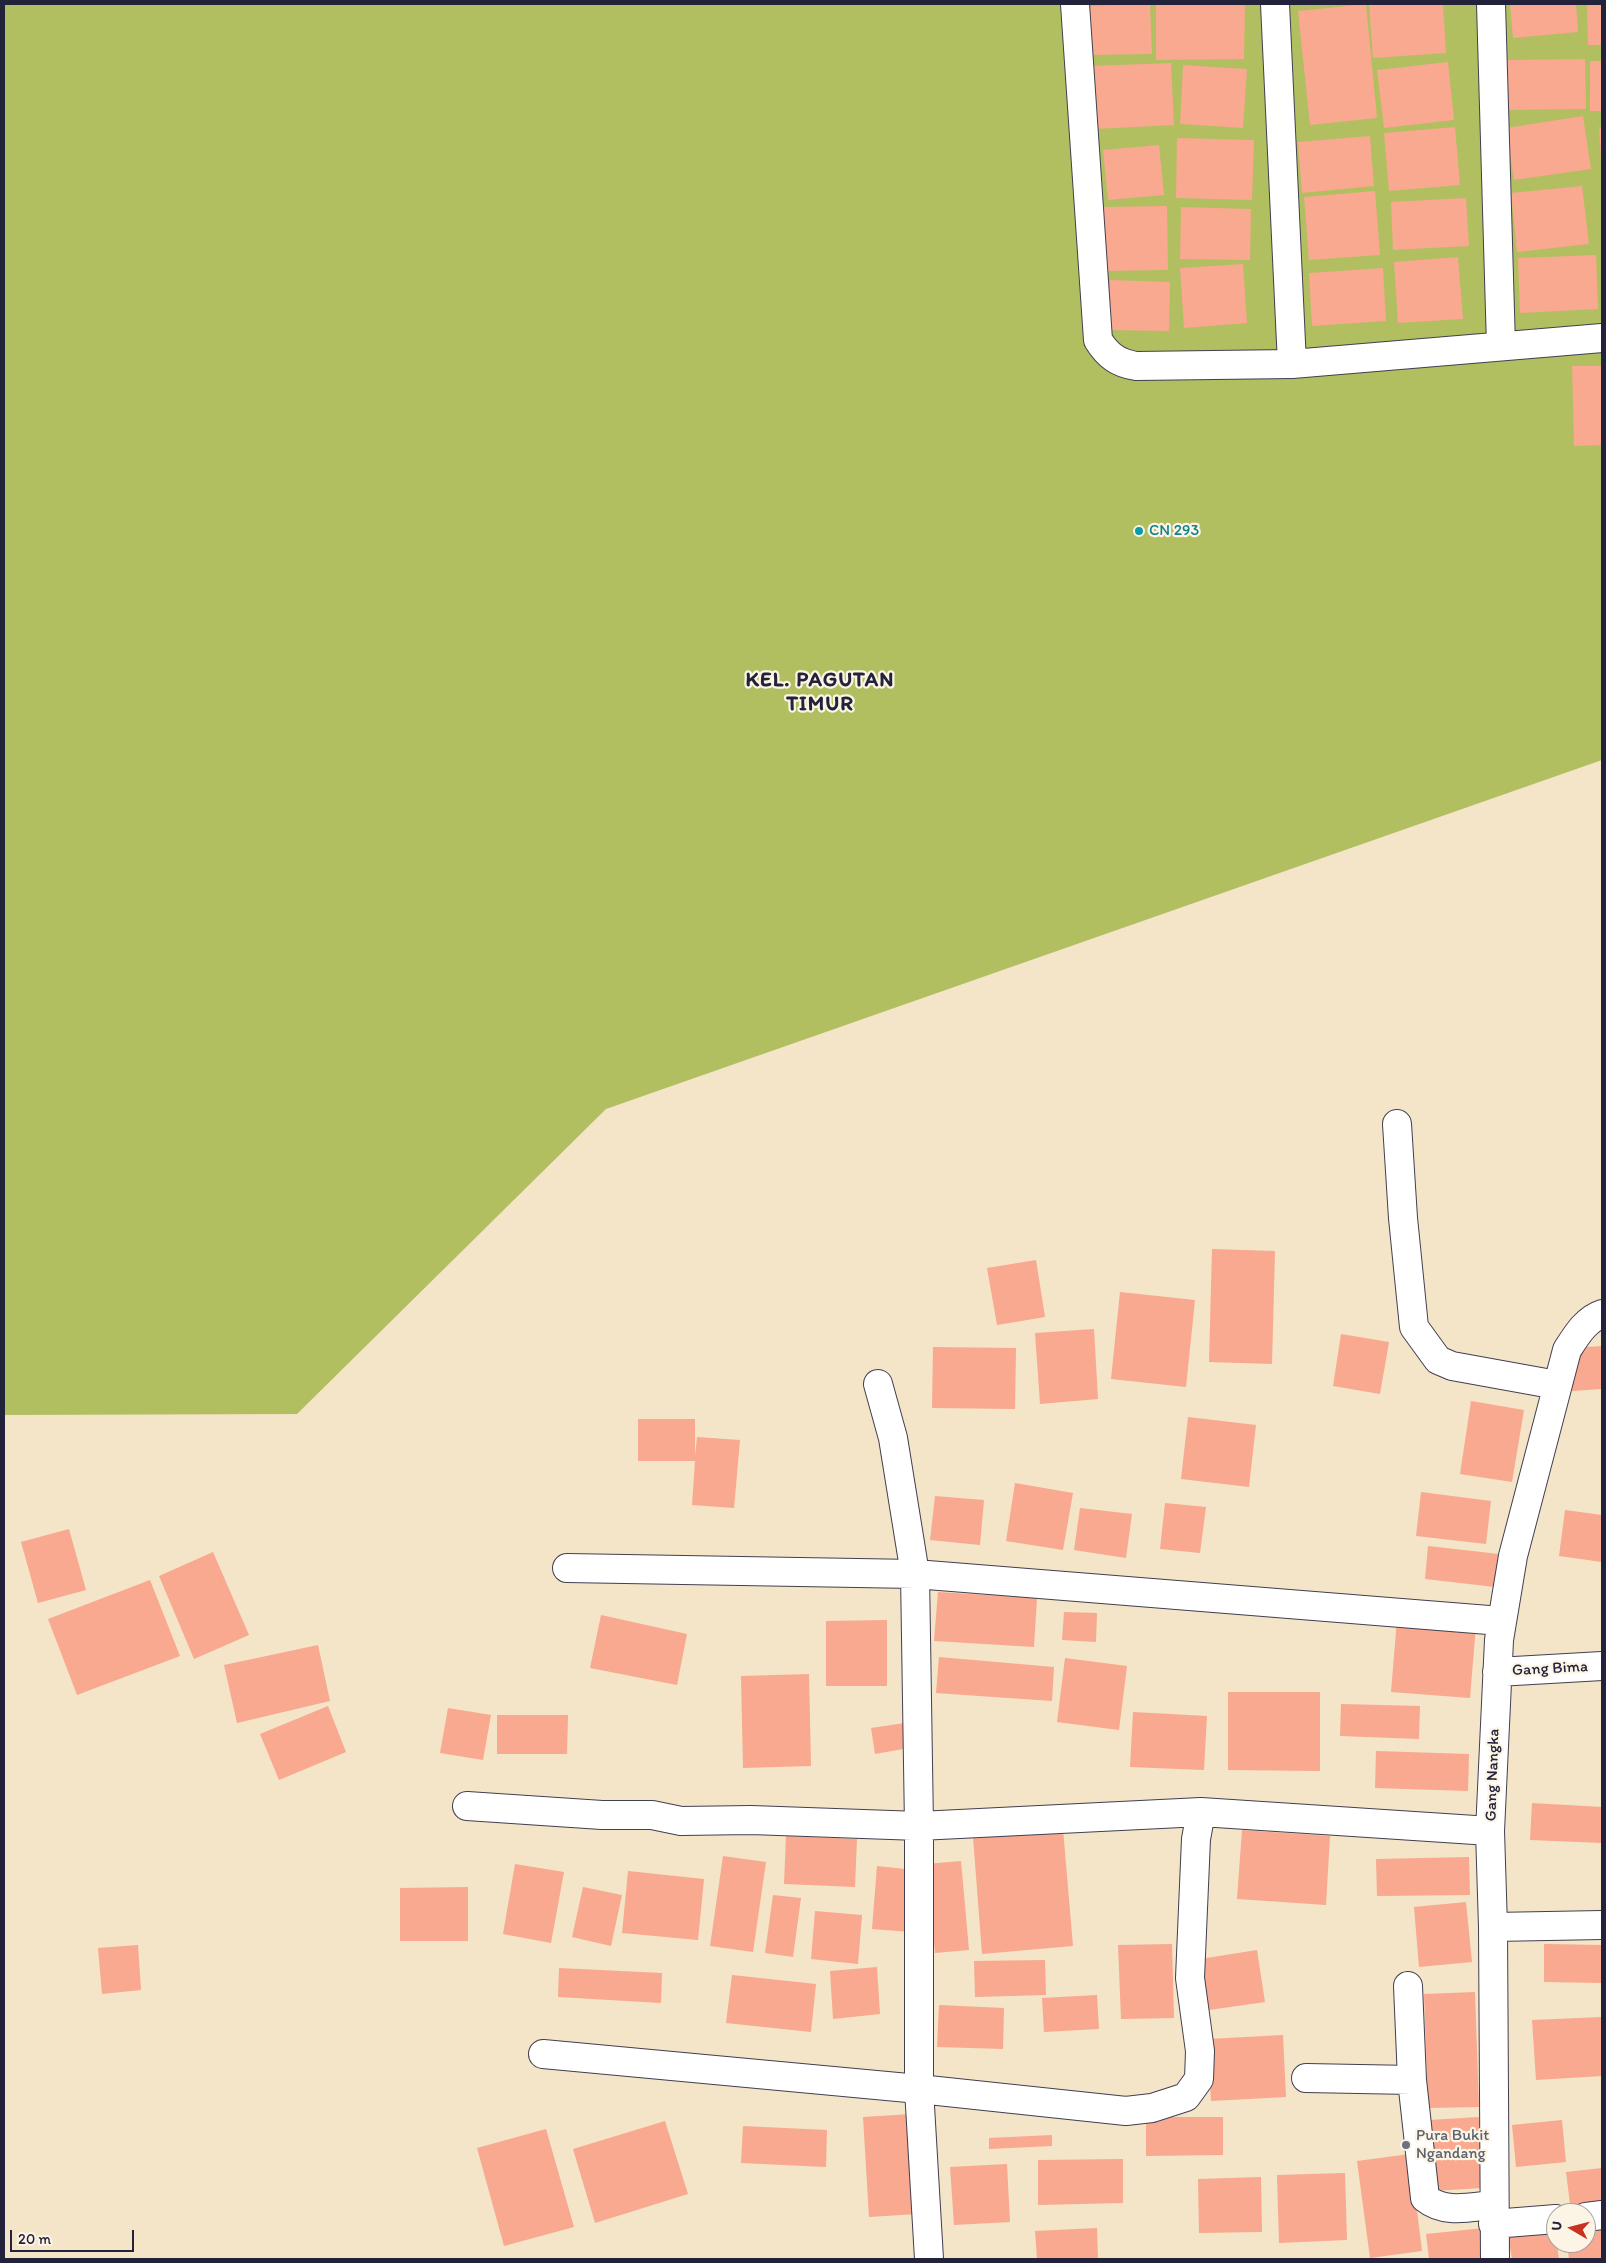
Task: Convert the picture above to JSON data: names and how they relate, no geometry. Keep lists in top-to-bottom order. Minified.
{"streets":{"street":["Gang Bima","Gang Nangka"]},"crossings":[["Gang Bima","Gang Nangka"]],"districts":["KEL. PAGUTAN TIMUR"],"places":["CN 293","Pura Bukit Ngandang"],"scale_bar":"20 m","north":"left"}
